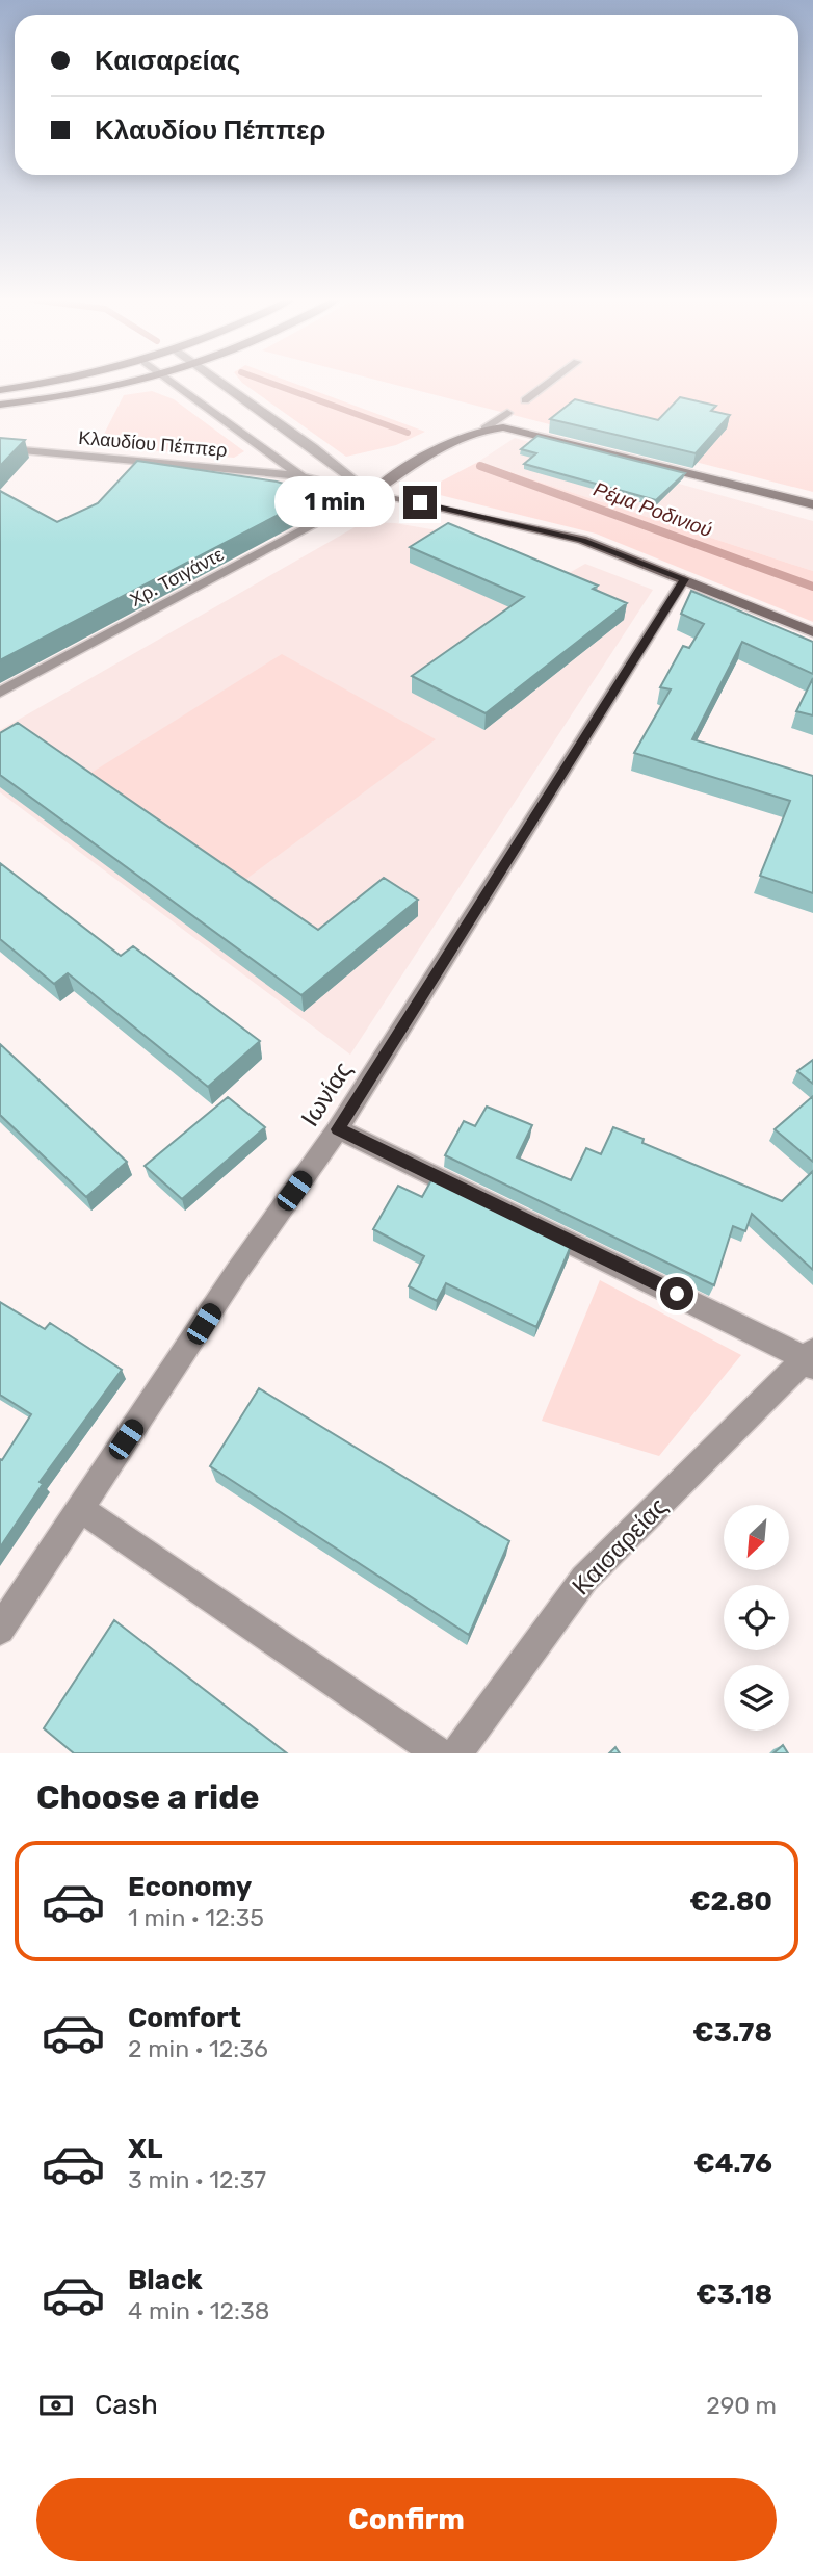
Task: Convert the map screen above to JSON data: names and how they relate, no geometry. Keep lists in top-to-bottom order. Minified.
{"streets":{"street":["Κλαυδίου Πέππερ","Χρ. Τσιγάντε","Ιωνίας","Καισαρείας"]},"crossings":[["Ιωνίας","Καισαρείας"]],"water":["Ρέμα Ροδινιού"],"north":"bottom left","page":{"banner":["Καισαρείας","Κλαυδίου Πέππερ"],"bubble":"1 min","heading":"Choose a ride","list":[{"name":"Economy","note":"1 min · 12:35","value":"€2.80"},{"name":"Comfort","note":"2 min · 12:36","value":"€3.78"},{"name":"XL","note":"3 min · 12:37","value":"€4.76"},{"name":"Black","note":"4 min · 12:38","value":"€3.18"}],"pay":["Cash","290 m"],"buttons":"Confirm"}}
